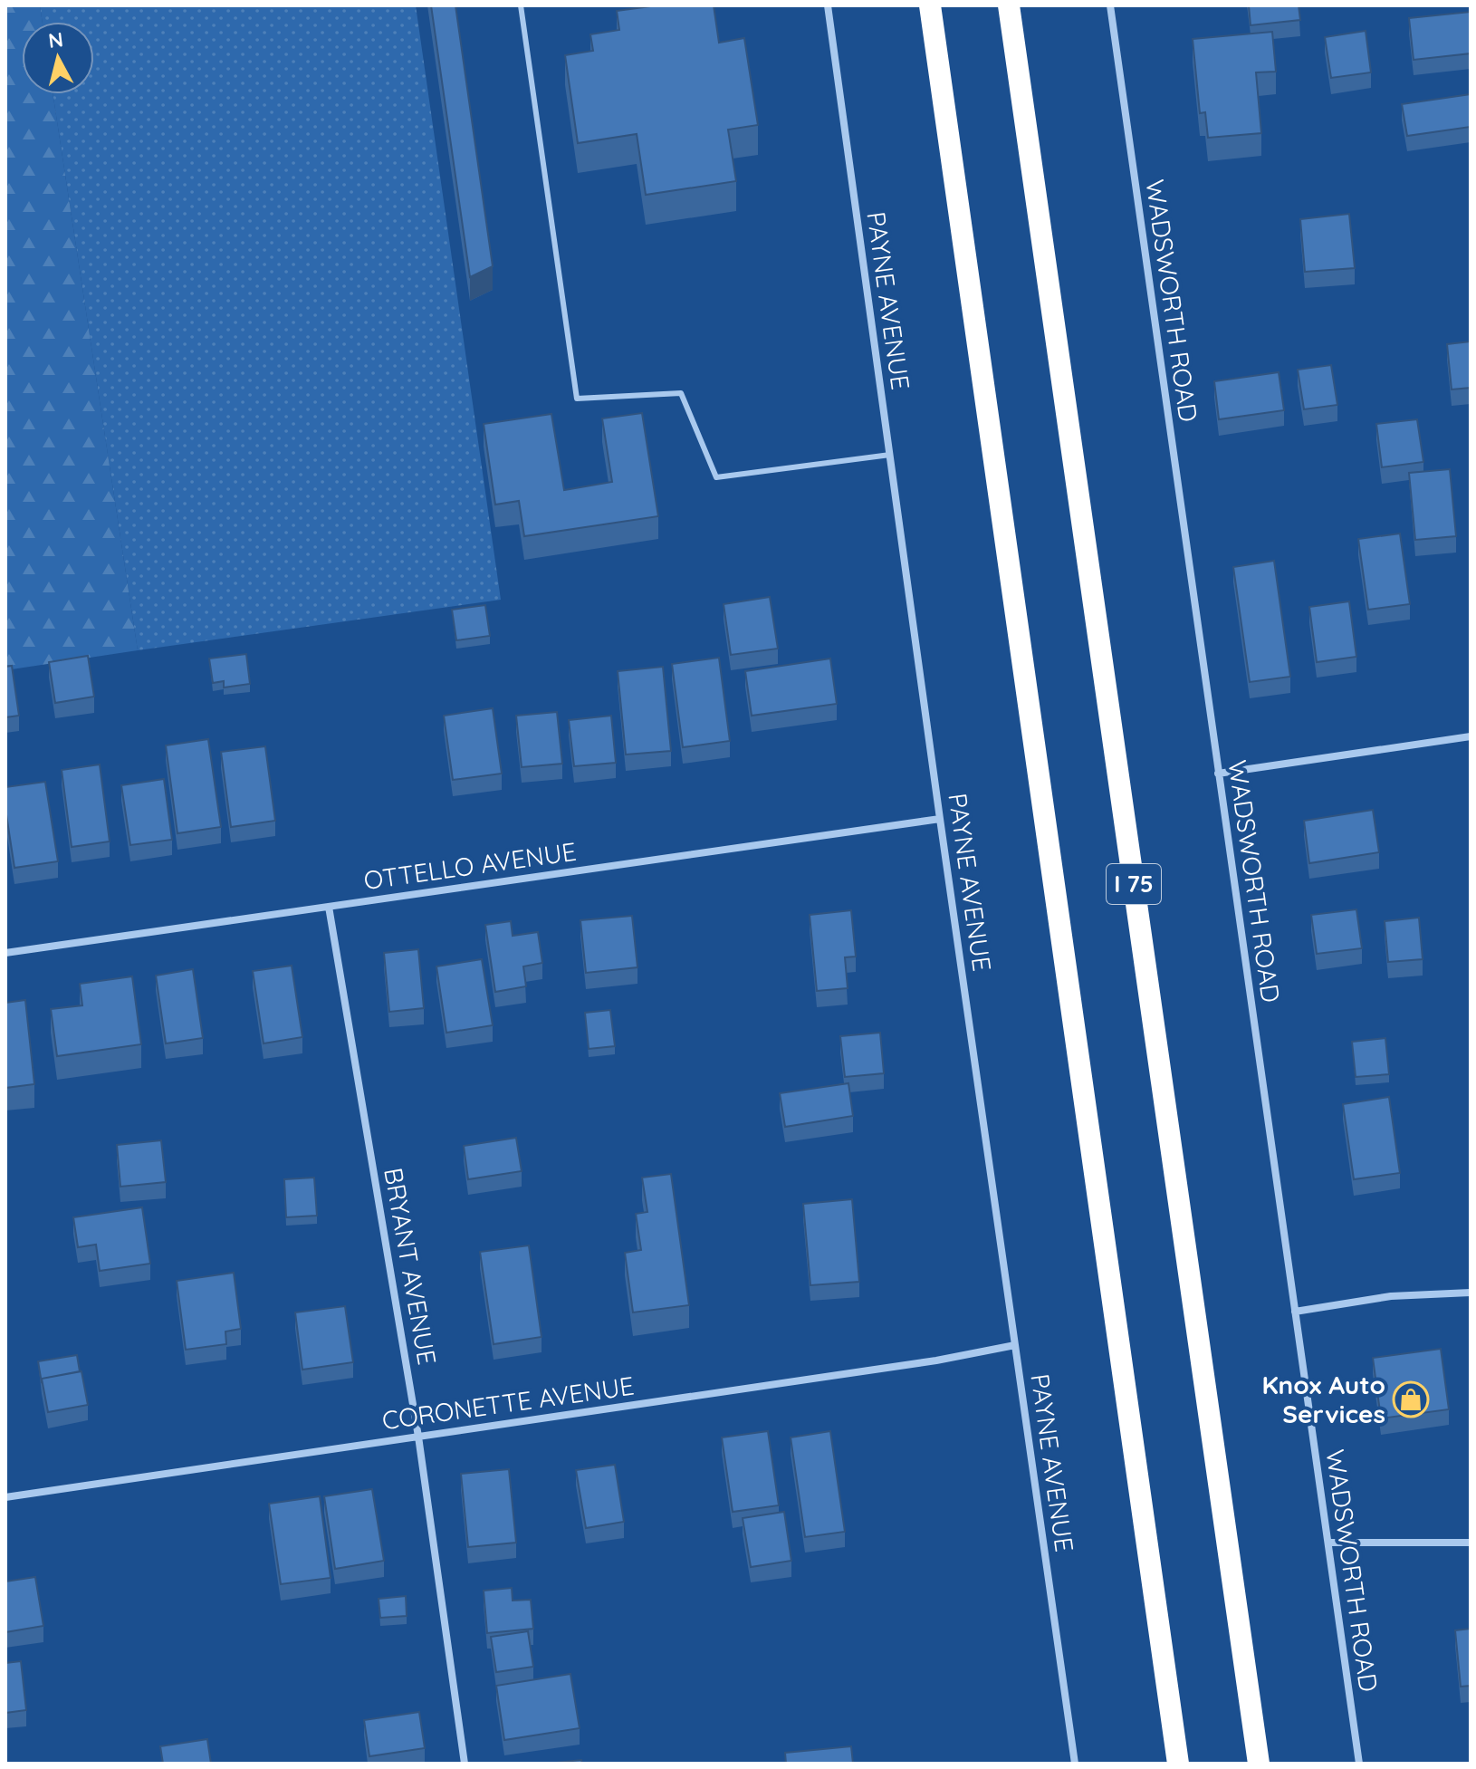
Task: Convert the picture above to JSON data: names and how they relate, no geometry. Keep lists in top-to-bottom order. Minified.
{"streets":{"highway":["I 75"],"street":["PAYNE AVENUE","WADSWORTH ROAD","OTTELLO AVENUE","BRYANT AVENUE","CORONETTE AVENUE"]},"crossings":[["PAYNE AVENUE","OTTELLO AVENUE"],["PAYNE AVENUE","CORONETTE AVENUE"],["OTTELLO AVENUE","BRYANT AVENUE"],["BRYANT AVENUE","CORONETTE AVENUE"]],"places":{"shop":["Knox Auto Services"]},"north":"top"}
